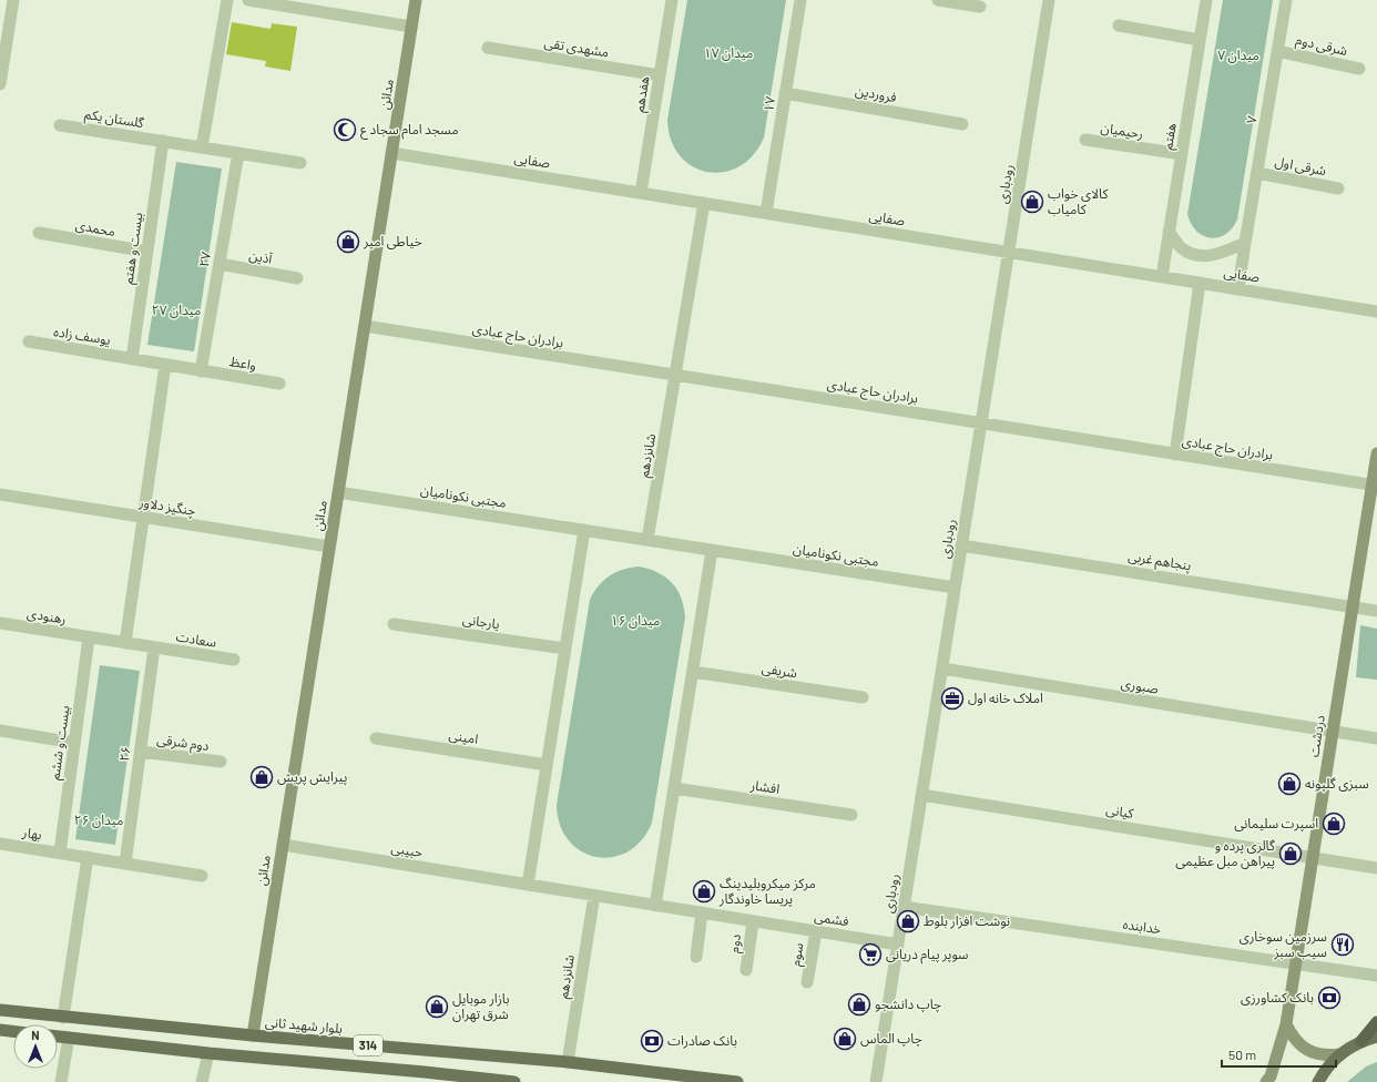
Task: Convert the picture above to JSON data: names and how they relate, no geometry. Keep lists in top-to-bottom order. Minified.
{"streets":{"main road":["مدائن","دردشت","بلوار شهید ثانی","314"],"street":["شرقی دوم","مشهدی تقی","هفدهم","فروردین","۱۷","گلستان یکم","۷","رحیمیان","هفتم","صفایی","شرقی اول","رودباری","محمدی","بیست و هفتم","آذین","۲۷","یوسف زاده","برادران حاج عبادی","واعظ","شانزدهم","مجتبی نکونامیان","چنگیز دلاور","پنجاهم غربی","رهنودی","یارجانی","سعادت","شریفی","صبوری","امینی","بیست و ششم","دوم شرقی","۲۶","افشار","کیانی","بهار","حبیبی","فشمی","خدابنده","دوم","سوم"]},"crossings":[["شرقی دوم","۷"],["مشهدی تقی","هفدهم"],["مدائن","صفایی"],["مدائن","برادران حاج عبادی"],["مدائن","مجتبی نکونامیان"],["مدائن","چنگیز دلاور"],["مدائن","حبیبی"],["مدائن","بلوار شهید ثانی"],["هفدهم","صفایی"],["فروردین","۱۷"],["۱۷","صفایی"],["گلستان یکم","بیست و هفتم"],["گلستان یکم","۲۷"],["۷","صفایی"],["۷","شرقی اول"],["رحیمیان","هفتم"],["هفتم","صفایی"],["صفایی","رودباری"],["رودباری","برادران حاج عبادی"],["رودباری","مجتبی نکونامیان"],["رودباری","پنجاهم غربی"],["رودباری","صبوری"],["رودباری","کیانی"],["رودباری","فشمی"],["رودباری","خدابنده"],["محمدی","بیست و هفتم"],["بیست و هفتم","یوسف زاده"],["آذین","۲۷"],["۲۷","واعظ"],["یوسف زاده","واعظ"],["برادران حاج عبادی","شانزدهم"],["برادران حاج عبادی","دردشت"],["شانزدهم","بلوار شهید ثانی"],["پنجاهم غربی","دردشت"],["رهنودی","سعادت"],["رهنودی","بیست و ششم"],["سعادت","۲۶"],["صبوری","دردشت"],["دردشت","کیانی"],["دردشت","خدابنده"],["بیست و ششم","بهار"],["دوم شرقی","۲۶"],["۲۶","بهار"],["فشمی","دوم"],["فشمی","سوم"]],"parks":["میدان ۱۷","میدان ۷","میدان ۲۷","میدان ۱۶","میدان ۲۶"],"places":{"mosque":["مسجد امام سجاد ع"],"shop":["کالای خواب کامیاب","خیاطی امیر","پیرایش پریش","سبزی گلپونه","اسپرت سلیمانی","گالری پرده و پیراهن مبل عظیمی","مرکز میکروبلیدینگ پریسا خاوندگار","نوشت افزار بلوط","چاپ دانشجو","بازار موبایل شرق تهران","چاپ‌ الماس"],"office":["املاک خانه اول"],"restaurant":["سرزمین سوخاری سیب سبز"],"supermarket":["سوپر پیام دریانی"],"bank":["بانک کشاورزی","بانک صادرات"]},"scale_bar":"50 m","north":"top"}
